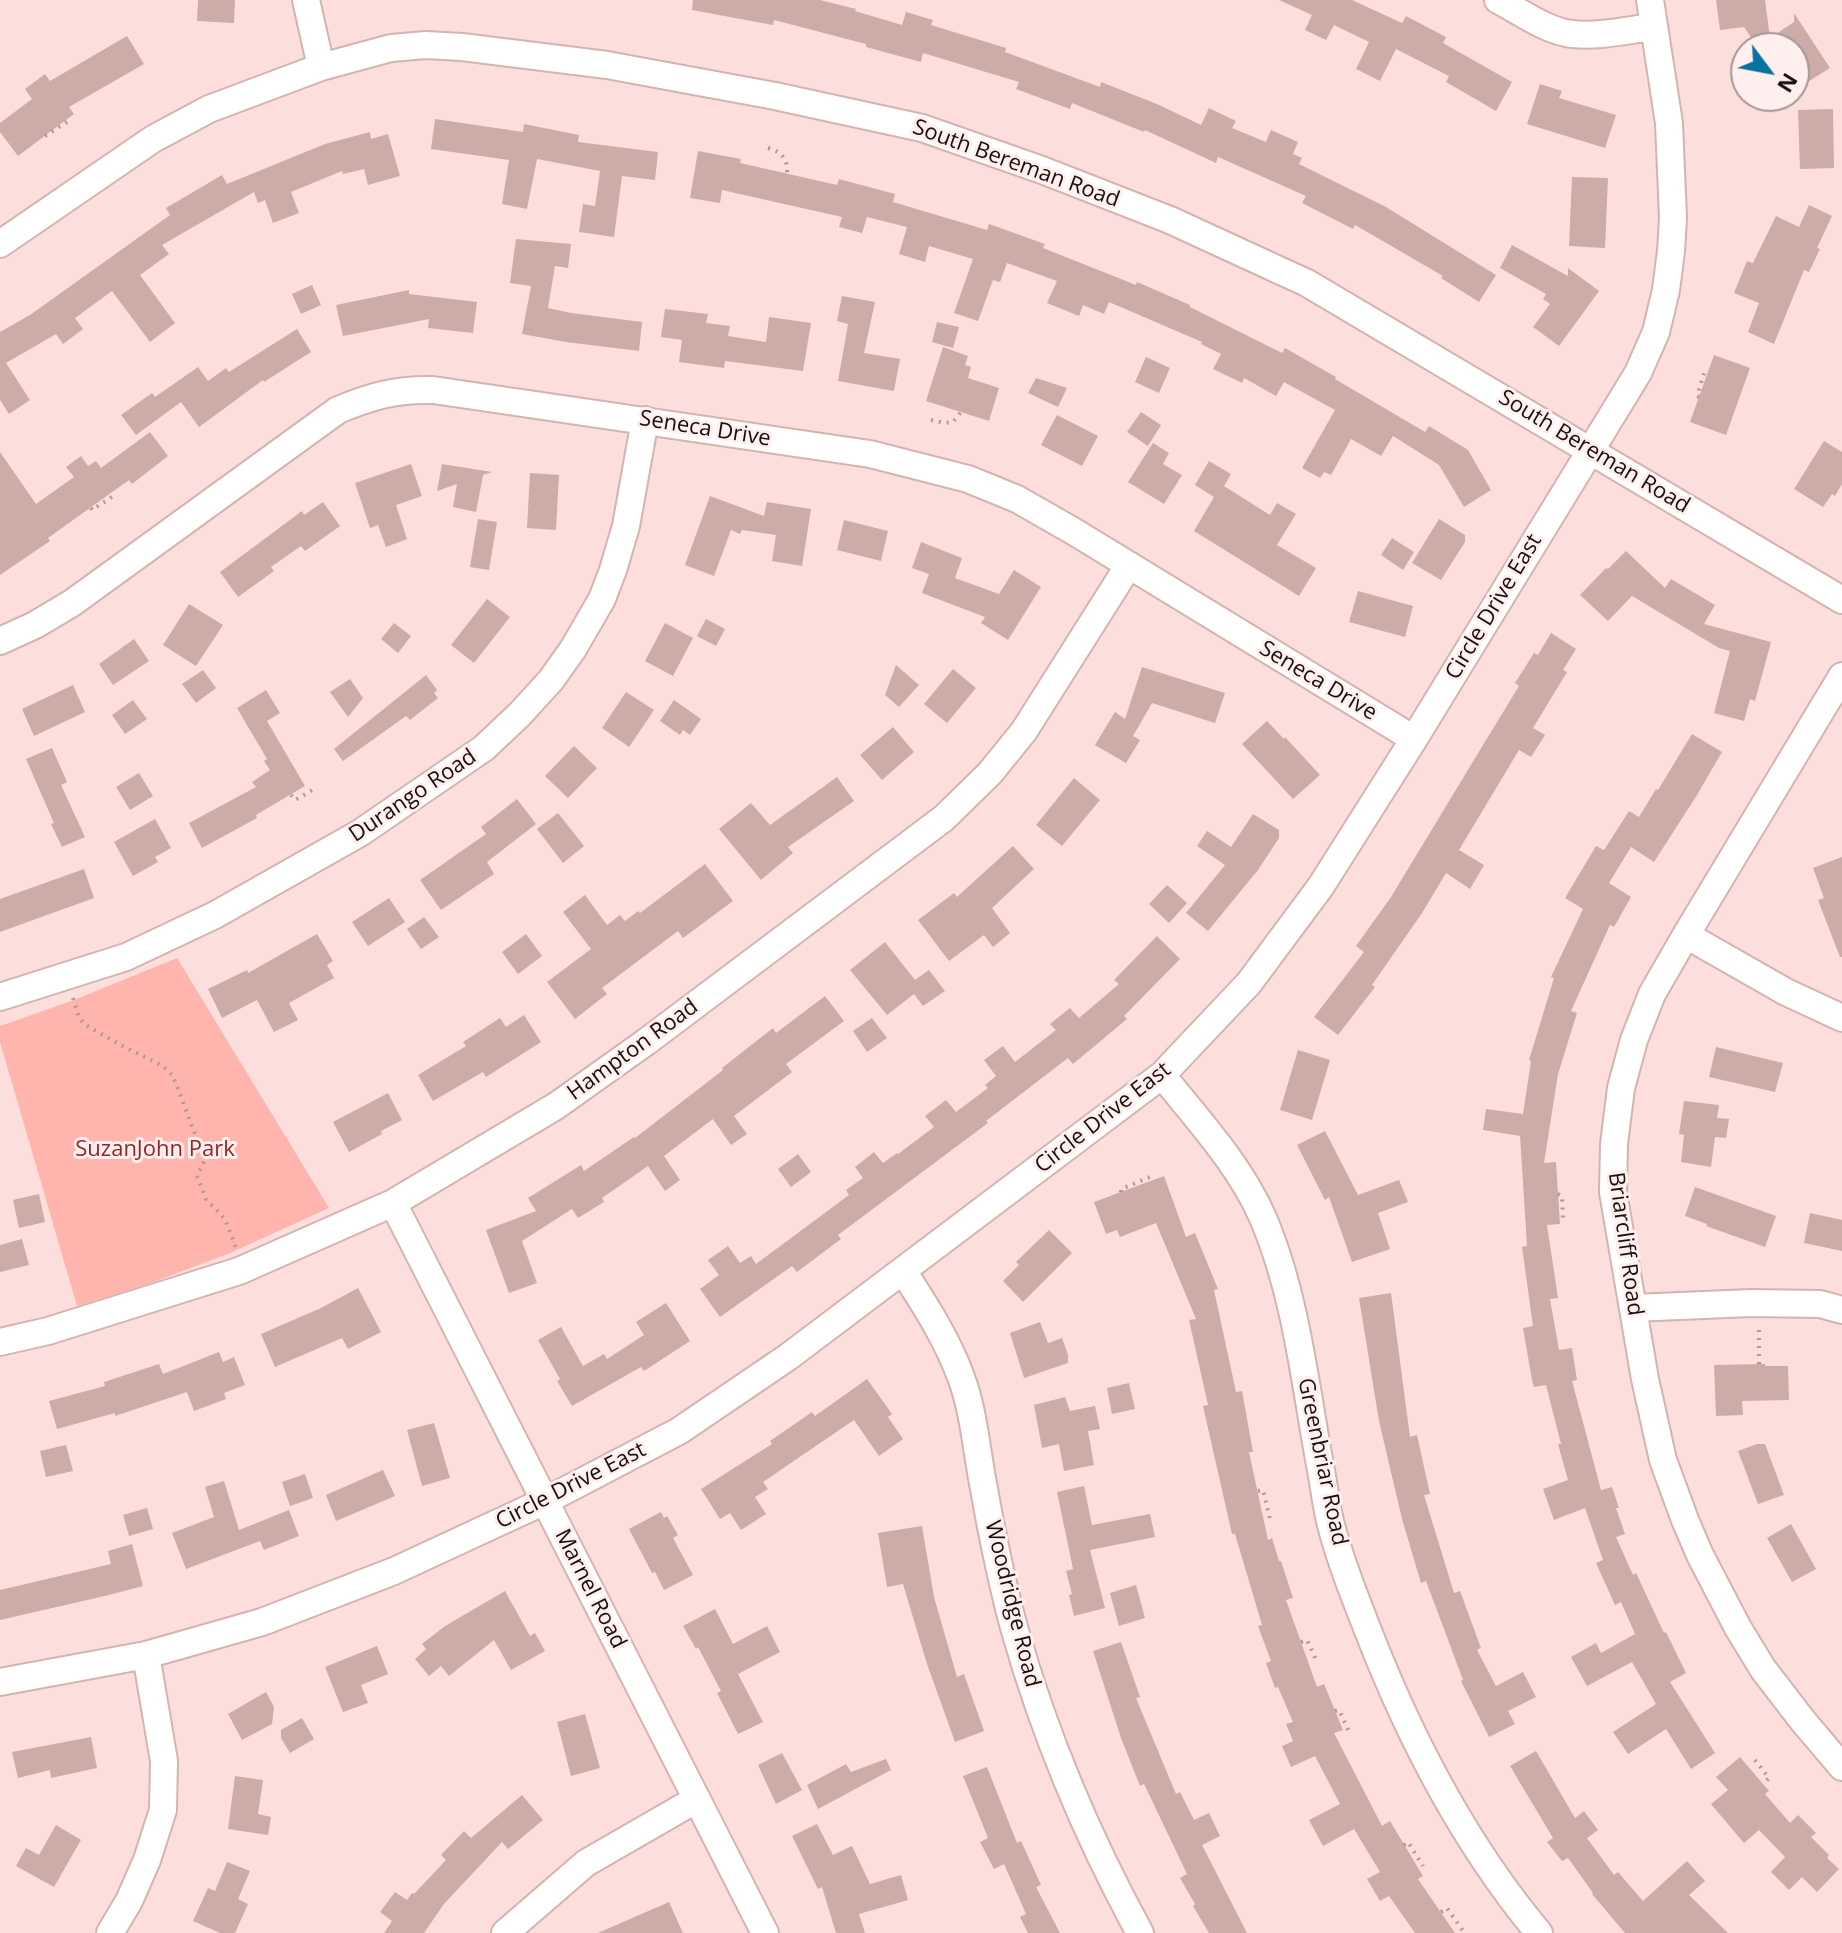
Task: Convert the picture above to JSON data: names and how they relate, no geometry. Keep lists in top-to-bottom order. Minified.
{"streets":{"street":["South Bereman Road","Seneca Drive","Circle Drive East","Durango Road","Hampton Road","Briarcliff Road","Greenbriar Road","Marnel Road","Woodridge Road"]},"crossings":[["South Bereman Road","Circle Drive East"],["Seneca Drive","Circle Drive East"],["Seneca Drive","Durango Road"],["Seneca Drive","Hampton Road"],["Circle Drive East","Greenbriar Road"],["Circle Drive East","Marnel Road"],["Circle Drive East","Woodridge Road"],["Hampton Road","Marnel Road"]],"parks":["SuzanJohn Park"],"north":"bottom right"}
